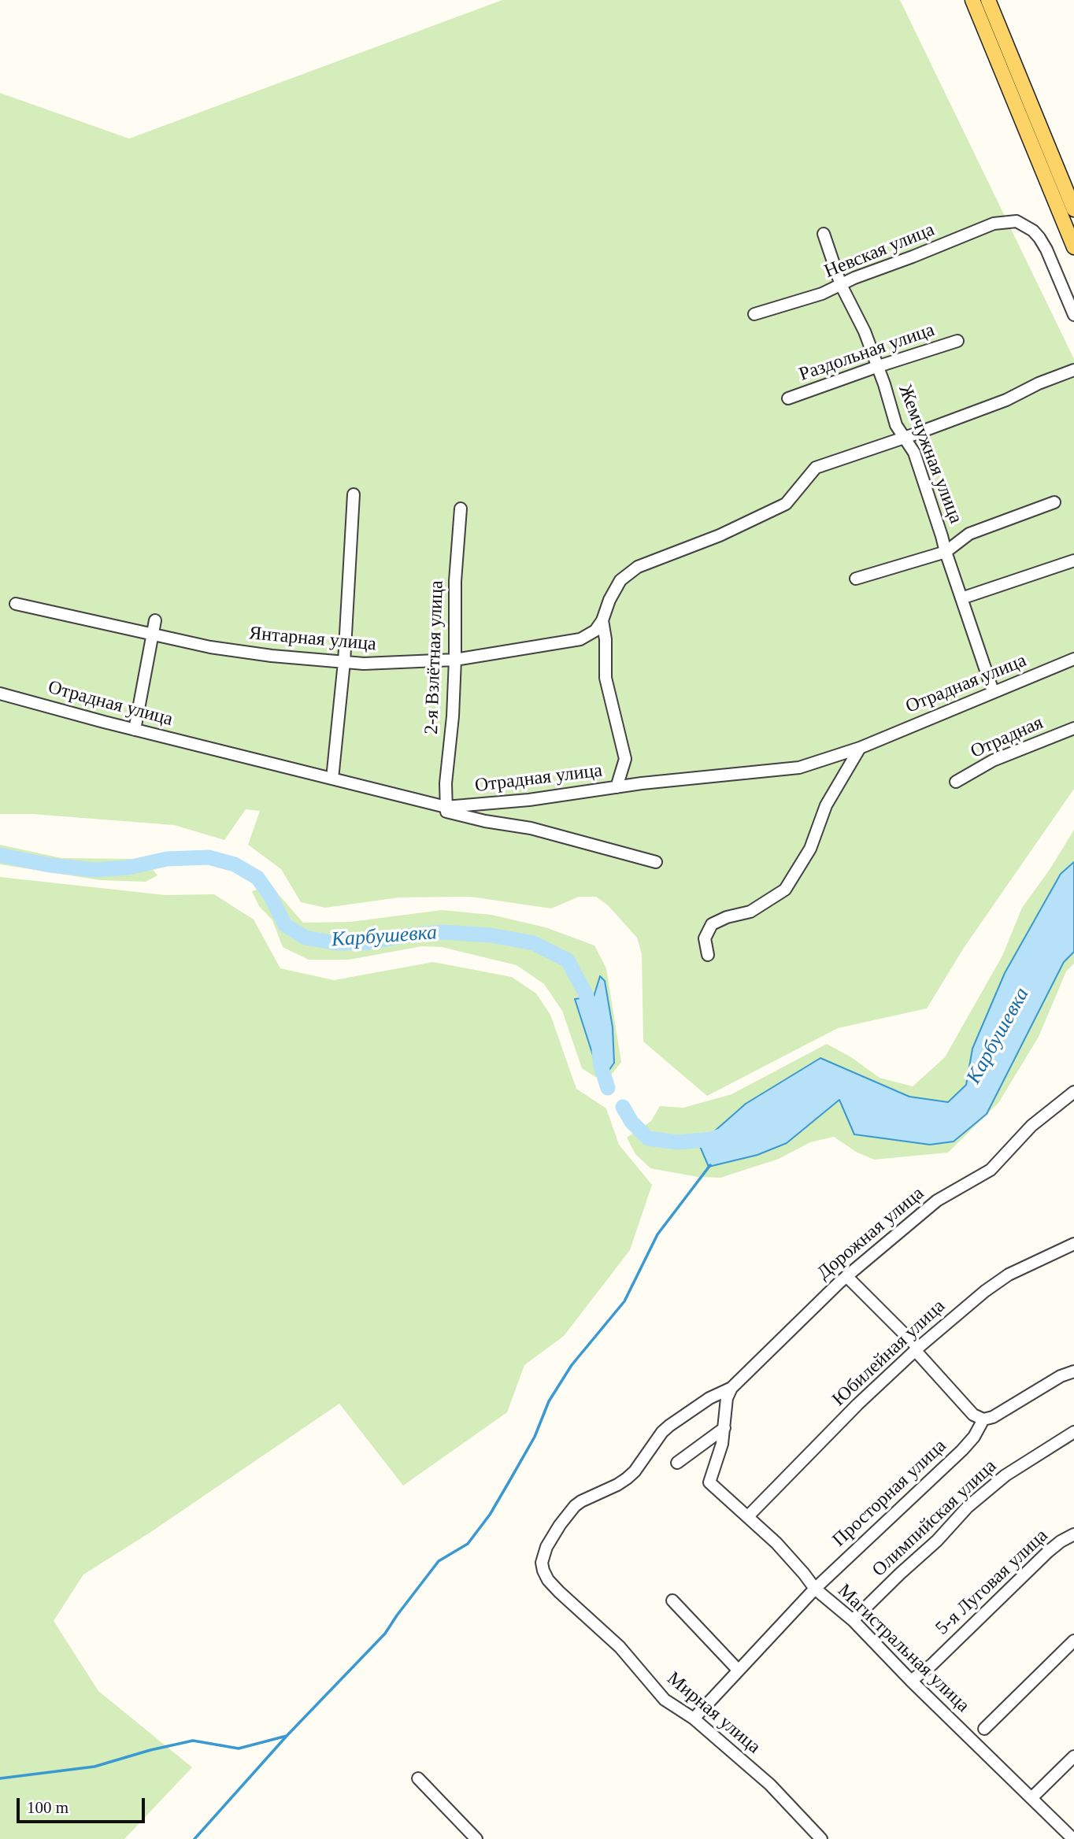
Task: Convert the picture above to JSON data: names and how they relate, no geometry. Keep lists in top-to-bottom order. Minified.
{"streets":{"street":["Невская улица","Раздольная улица","Жемчужная улица","Янтарная улица","2-я Взлётная улица","Отрадная улица","Отрадная","Дорожная улица","Юбилейная улица","Просторная улица","Олимпийская улица","5-я Луговая улица","Магистральная улица","Мирная улица"]},"crossings":[["Невская улица","Жемчужная улица"],["Раздольная улица","Жемчужная улица"],["Жемчужная улица","Отрадная улица"],["Янтарная улица","2-я Взлётная улица"],["2-я Взлётная улица","Отрадная улица"],["Дорожная улица","Мирная улица"],["Юбилейная улица","Магистральная улица"],["Просторная улица","Магистральная улица"],["Просторная улица","Мирная улица"],["Олимпийская улица","Магистральная улица"],["5-я Луговая улица","Магистральная улица"]],"water":["Карбушевка"],"scale_bar":"100 m"}
